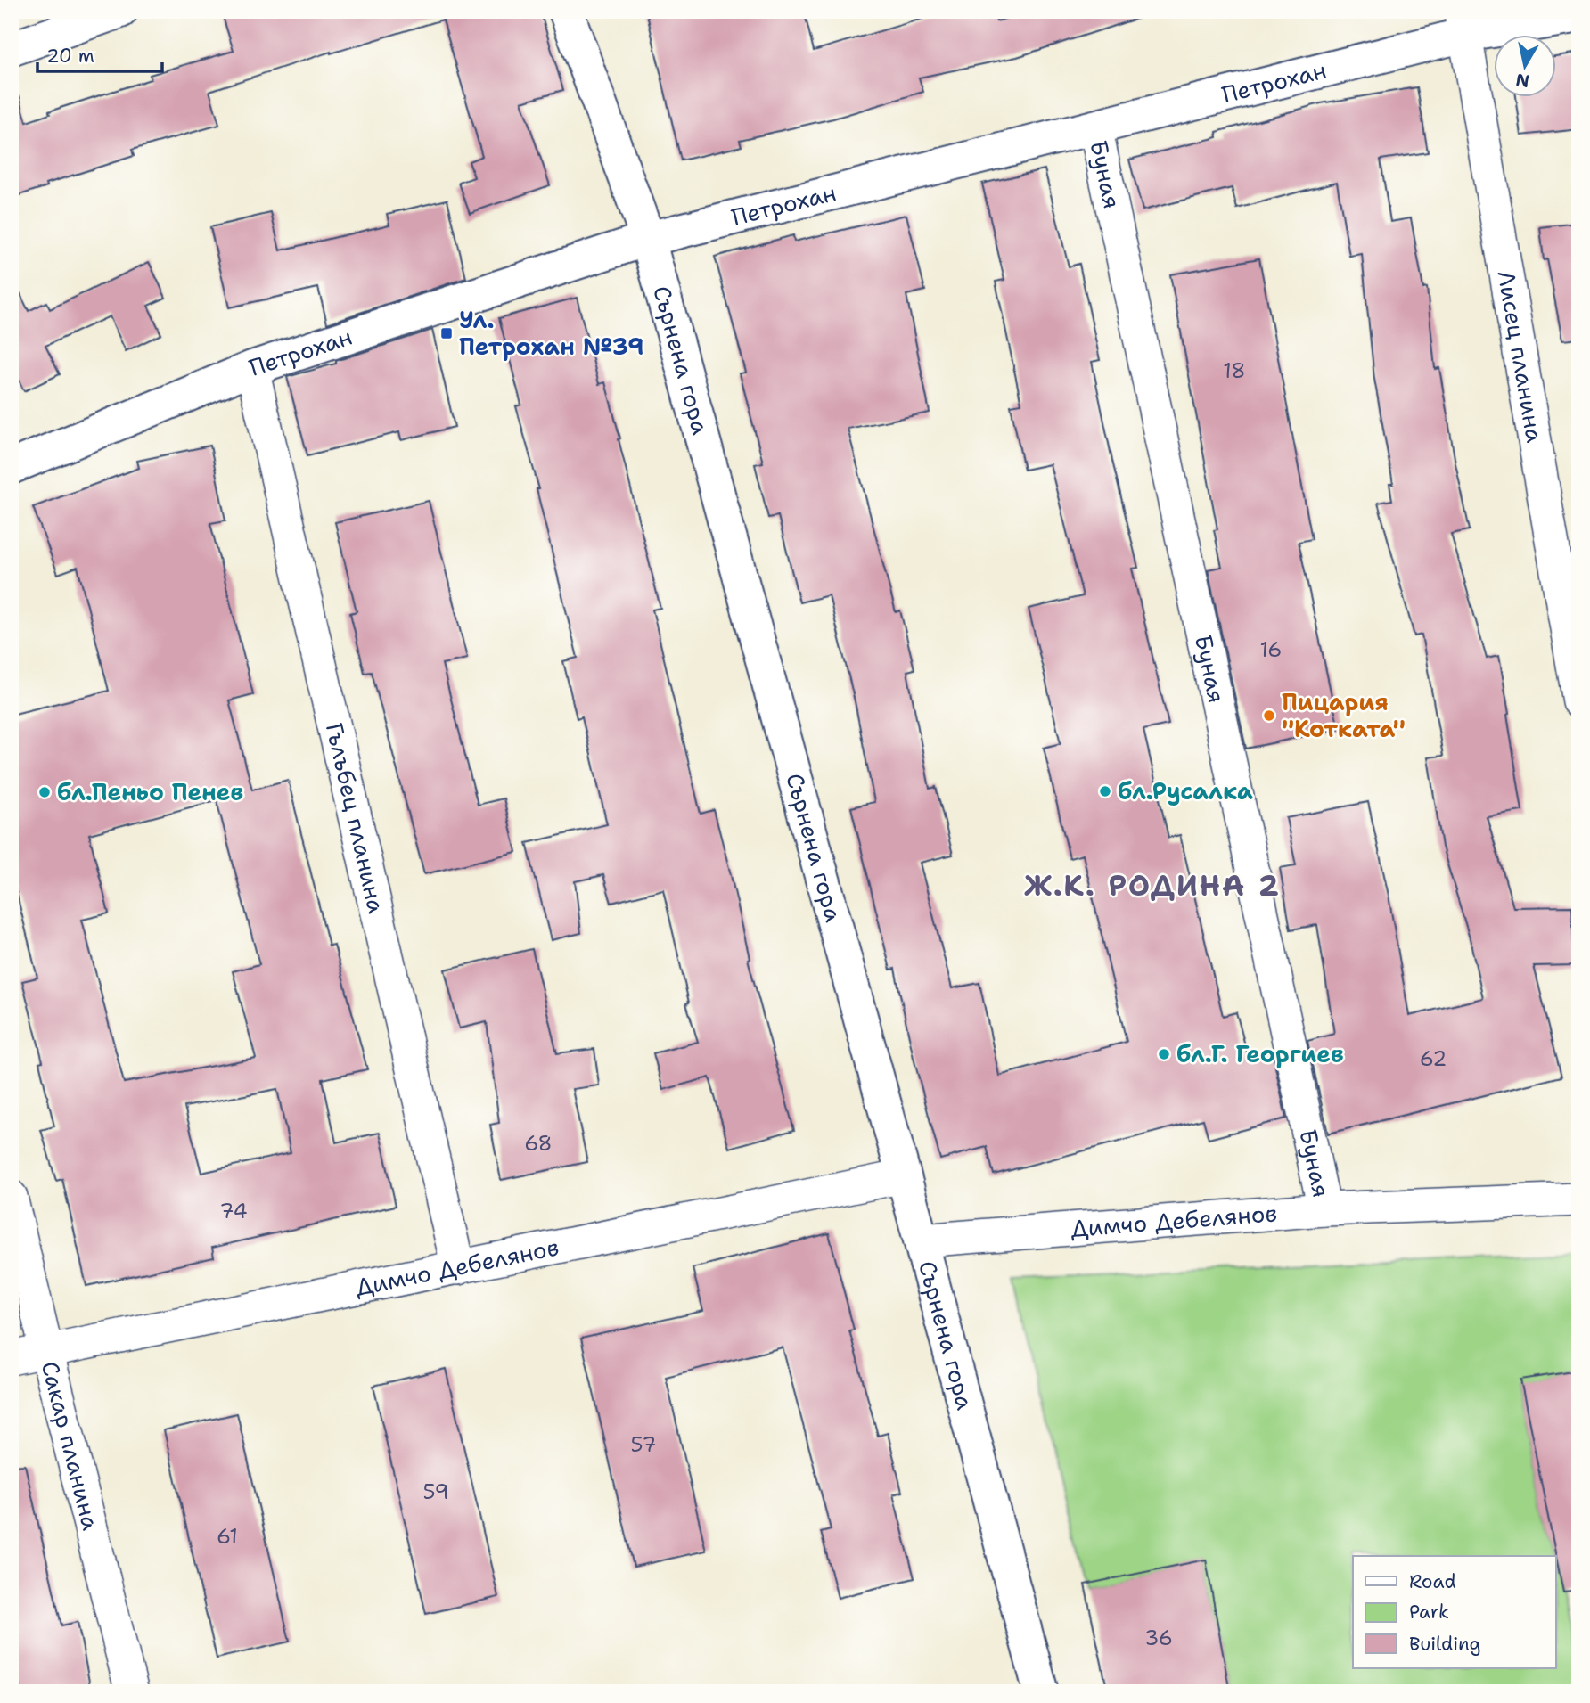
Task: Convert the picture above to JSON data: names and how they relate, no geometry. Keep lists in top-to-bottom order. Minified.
{"streets":{"street":["Петрохан","Буная","Лисец планина","Сърнена гора","Гълъбец планина","Димчо Дебелянов","Сакар планина"]},"crossings":[["Петрохан","Буная"],["Петрохан","Лисец планина"],["Петрохан","Сърнена гора"],["Петрохан","Гълъбец планина"],["Буная","Димчо Дебелянов"],["Сърнена гора","Димчо Дебелянов"],["Гълъбец планина","Димчо Дебелянов"],["Димчо Дебелянов","Сакар планина"]],"districts":["Ж.К. РОДИНА 2"],"places":{"transit":["Ул. Петрохан №39"],"other":["Пицария ''Котката''","бл.Русалка","бл.Пеньо Пенев","бл.Г. Георгиев"]},"house_numbers":["18","16","62","68","74","57","59","61","36"],"legend":["Road","Park","Building"],"scale_bar":"20 m","north":"bottom"}
